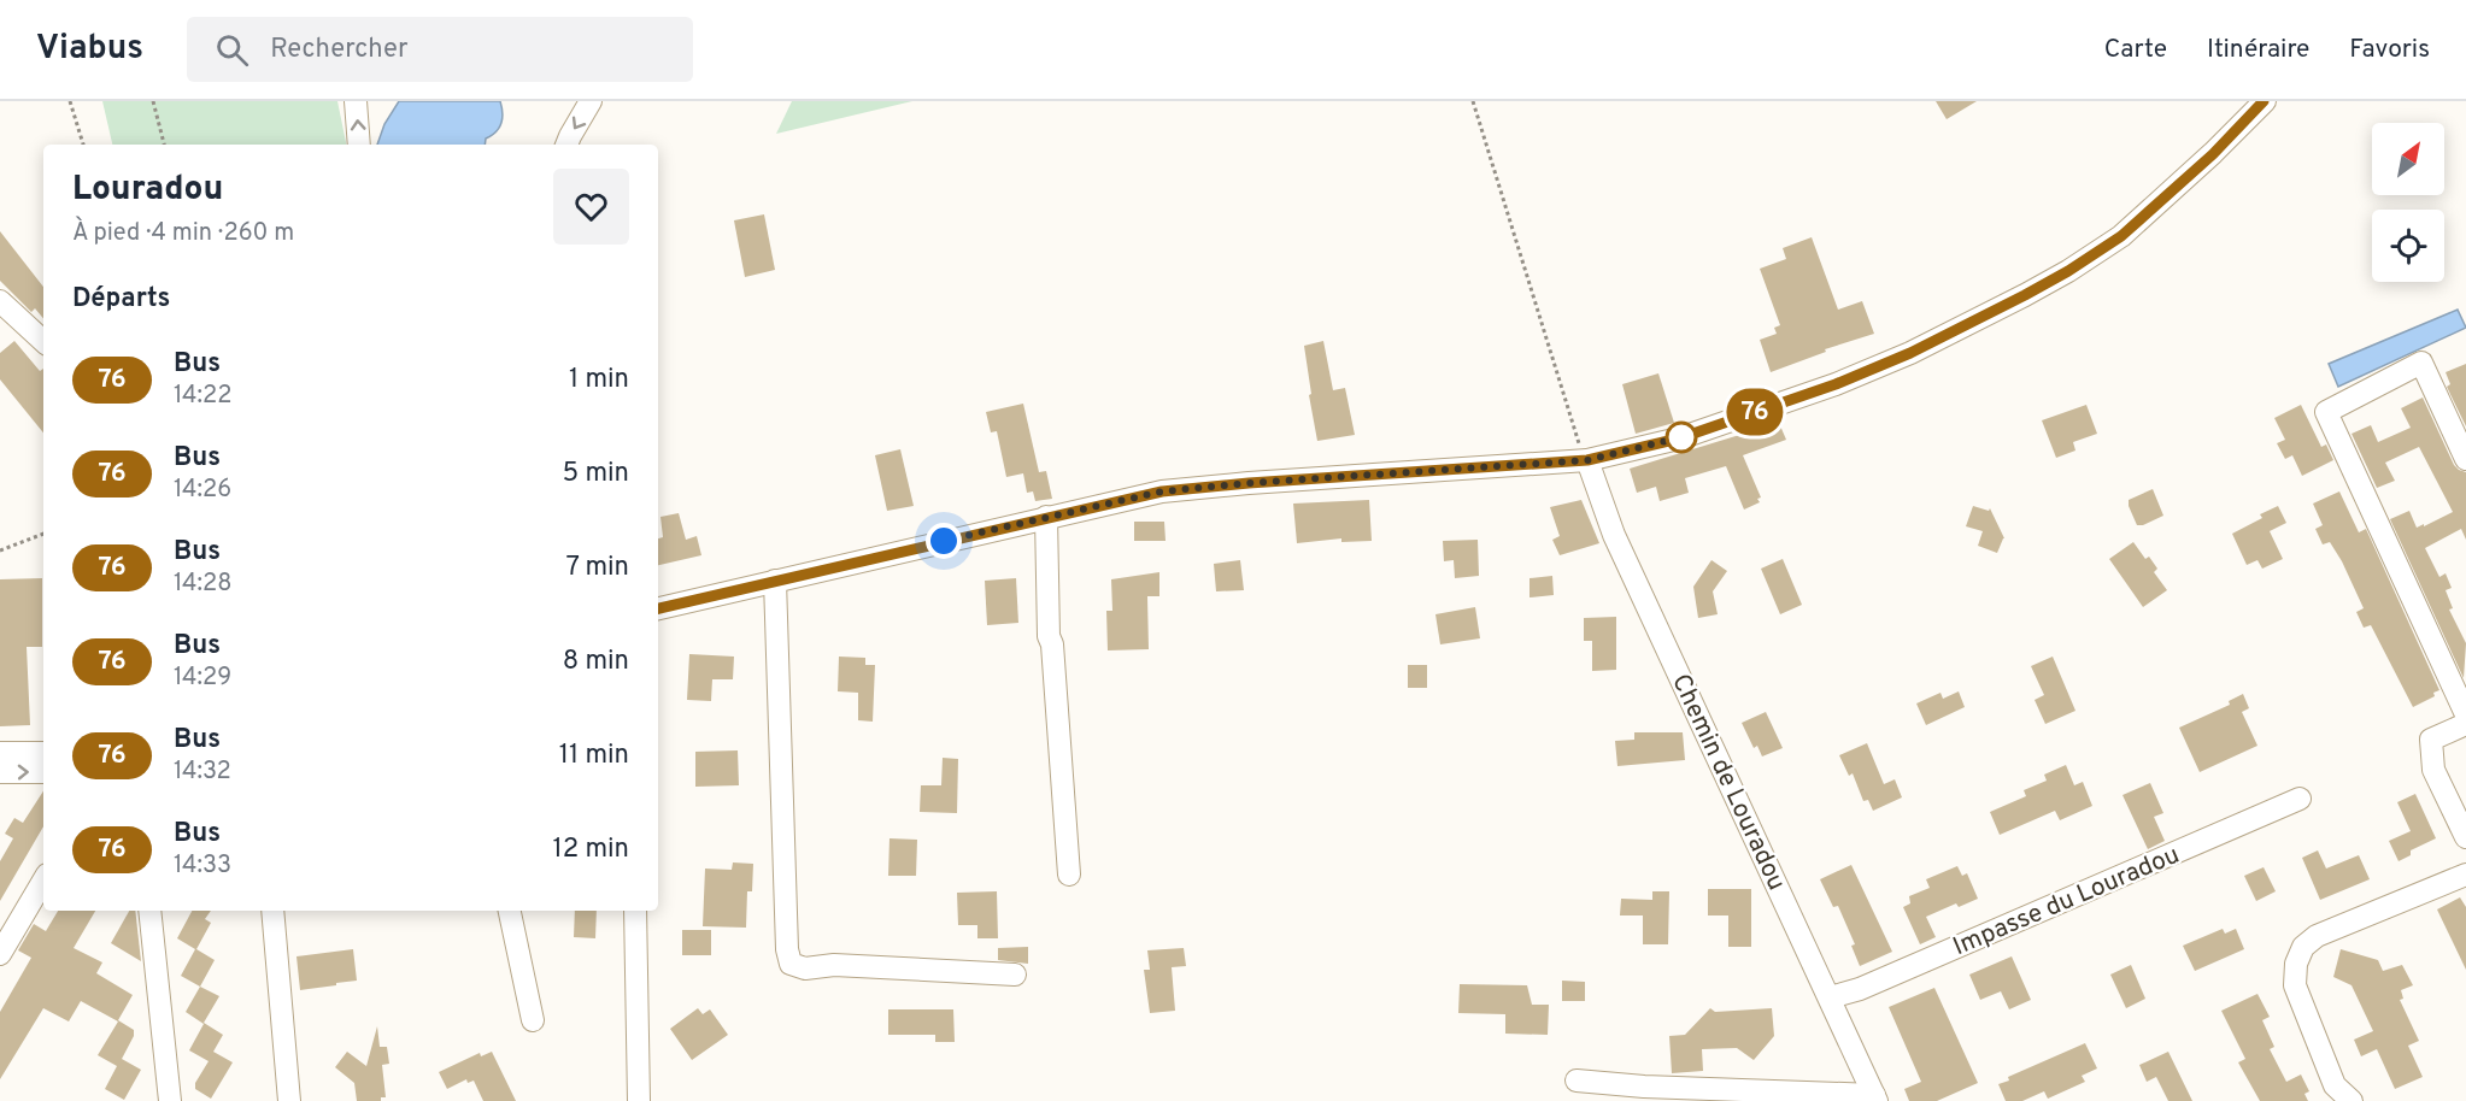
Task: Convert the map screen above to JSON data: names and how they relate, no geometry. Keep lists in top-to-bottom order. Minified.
{"streets":{"street":["Chemin de Louradou","Impasse du Louradou"]},"crossings":[["Chemin de Louradou","Impasse du Louradou"]],"lines":["bus line 76"],"north":"top right","page":{"header":"Viabus","search":"Rechercher","nav":["Carte","Itinéraire","Favoris"],"on_map":"76","heading":[["Louradou","À pied · 4 min · 260 m"],"Départs"],"list":[{"mark":"76","name":"Bus","note":"14:22","value":"1 min"},{"mark":"76","name":"Bus","note":"14:26","value":"5 min"},{"mark":"76","name":"Bus","note":"14:28","value":"7 min"},{"mark":"76","name":"Bus","note":"14:29","value":"8 min"},{"mark":"76","name":"Bus","note":"14:32","value":"11 min"},{"mark":"76","name":"Bus","note":"14:33","value":"12 min"}]}}
